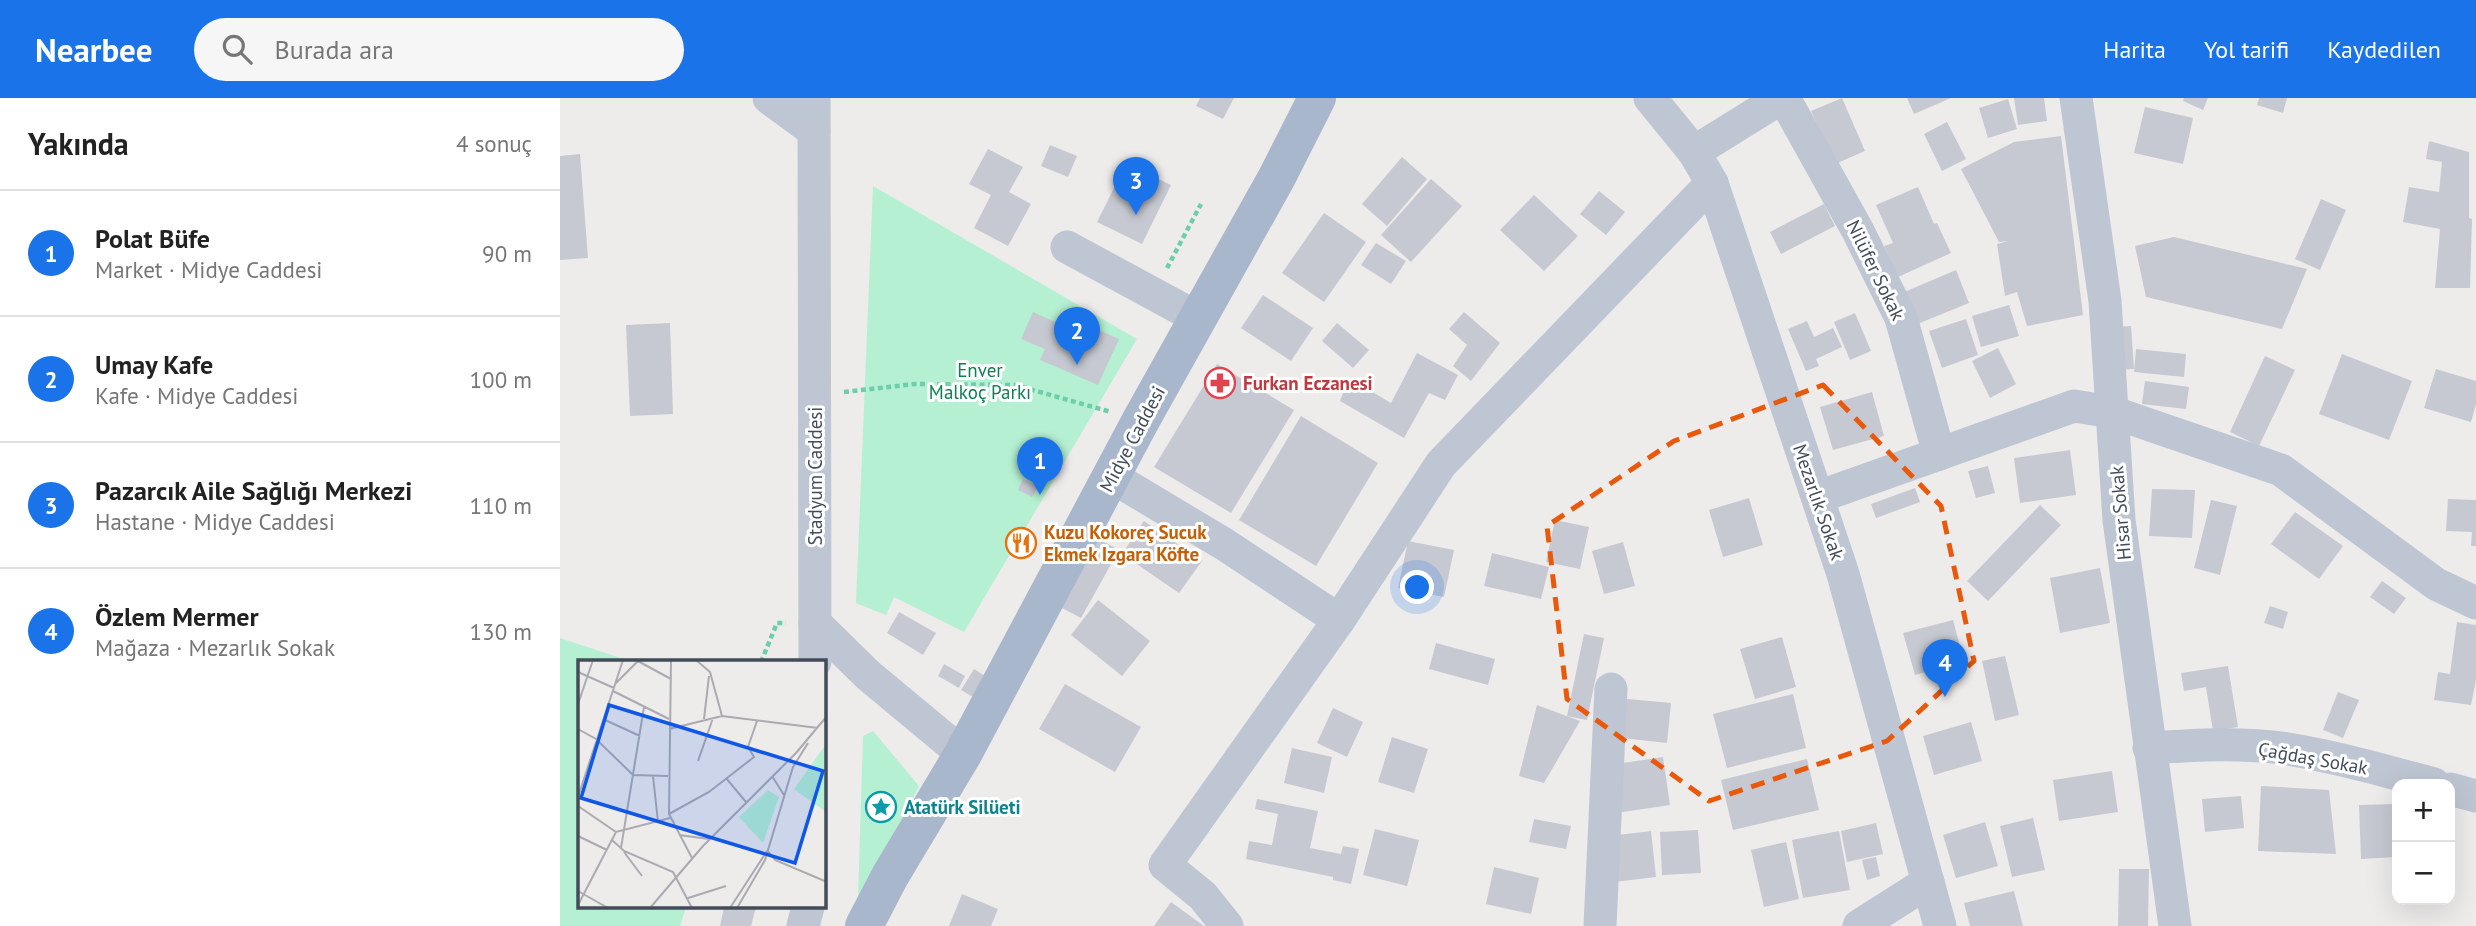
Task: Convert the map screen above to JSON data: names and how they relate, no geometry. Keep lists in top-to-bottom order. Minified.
{"streets":{"main road":["Midye Caddesi"],"street":["Nilüfer Sokak","Stadyum Caddesi","Mezarlık Sokak","Hisar Sokak","Çağdaş Sokak"]},"crossings":[["Hisar Sokak","Çağdaş Sokak"]],"parks":["Enver Malkoç Parkı"],"places":{"pharmacy":["Furkan Eczanesi"],"restaurant":["Kuzu Kokoreç Sucuk Ekmek Izgara Köfte"],"place":["Atatürk Silüeti"]},"page":{"header":"Nearbee","search":"Burada ara","nav":["Harita","Yol tarifi","Kaydedilen"],"heading":["Yakında","4 sonuç"],"pins":["3","2","1","4"],"list":[{"mark":"1","name":"Polat Büfe","note":"Market · Midye Caddesi","value":"90 m"},{"mark":"2","name":"Umay Kafe","note":"Kafe · Midye Caddesi","value":"100 m"},{"mark":"3","name":"Pazarcık Aile Sağlığı Merkezi","note":"Hastane · Midye Caddesi","value":"110 m"},{"mark":"4","name":"Özlem Mermer","note":"Mağaza · Mezarlık Sokak","value":"130 m"}],"map_buttons":["+","−"]}}
